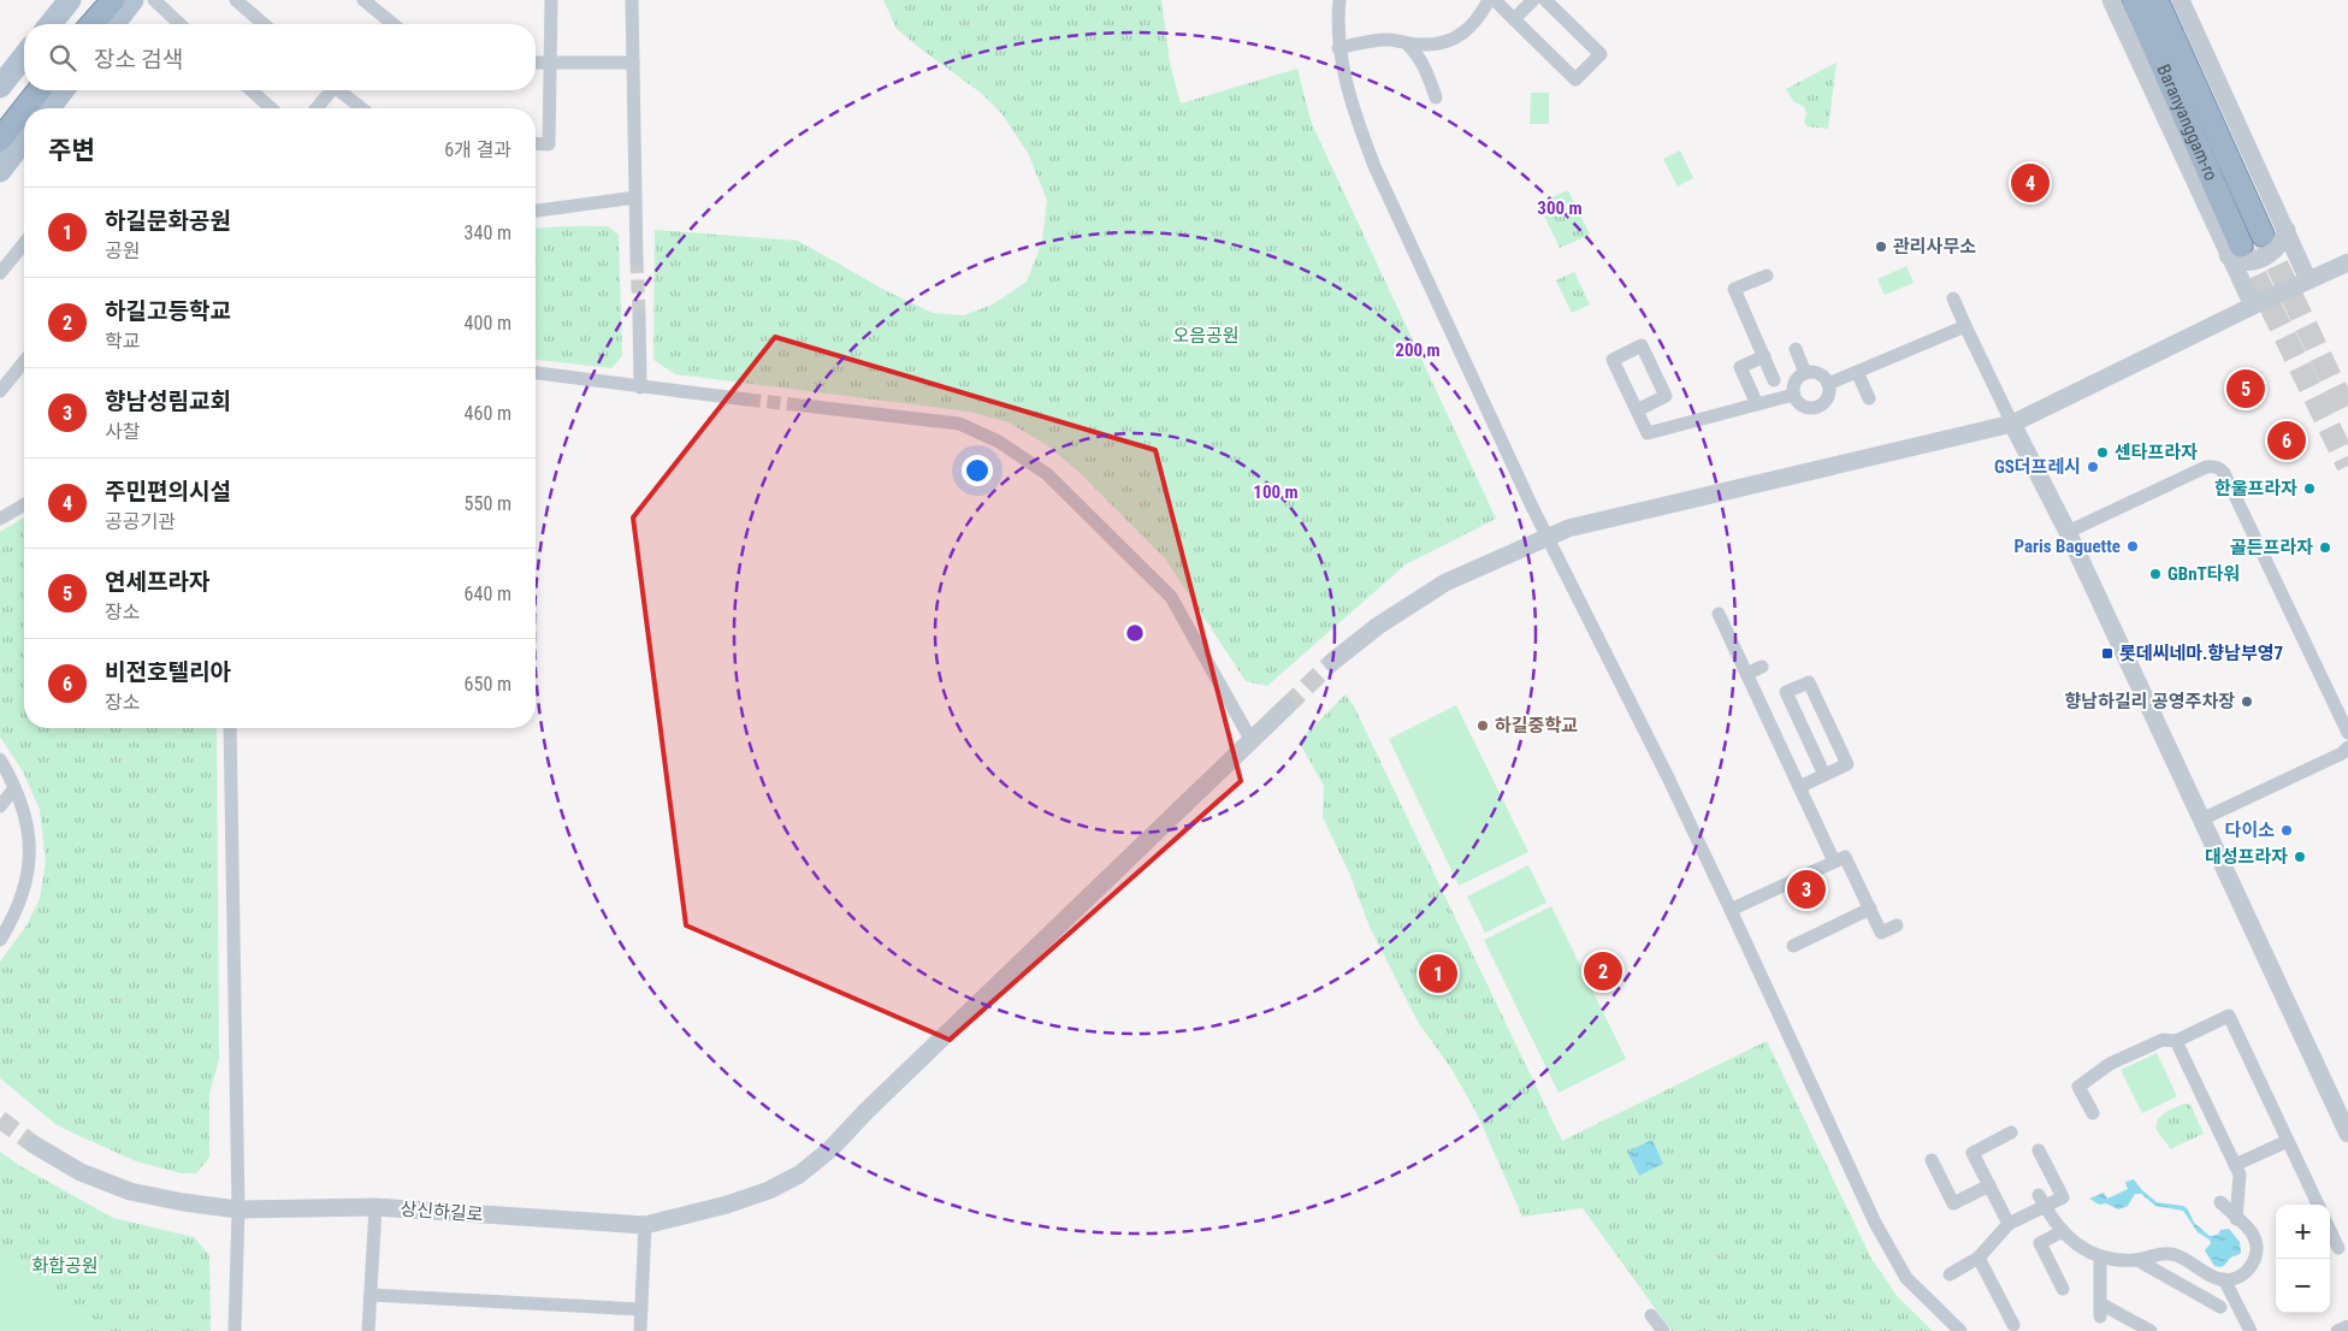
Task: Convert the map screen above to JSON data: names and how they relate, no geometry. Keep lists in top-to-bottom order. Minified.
{"streets":{"highway":["Baranyanggam-ro"],"street":["상신하길로"]},"parks":["오음공원","화합공원"],"places":{"other":["관리사무소","센타프라자","GS더프레시","한울프라자","Paris Baguette","골든프라자","GBnT타워","향남하길리 공영주차장","하길중학교","다이소","대성프라자"],"transit":["롯데씨네마.향남부영7"]},"page":{"search":"장소 검색","heading":["주변","6개 결과"],"pins":["4","5","6","3","2","1"],"list":[{"mark":"1","name":"하길문화공원","note":"공원","value":"340 m"},{"mark":"2","name":"하길고등학교","note":"학교","value":"400 m"},{"mark":"3","name":"향남성림교회","note":"사찰","value":"460 m"},{"mark":"4","name":"주민편의시설","note":"공공기관","value":"550 m"},{"mark":"5","name":"연세프라자","note":"장소","value":"640 m"},{"mark":"6","name":"비전호텔리아","note":"장소","value":"650 m"}],"map_buttons":["+","−"]},"rings":["300 m","200 m","100 m"]}
